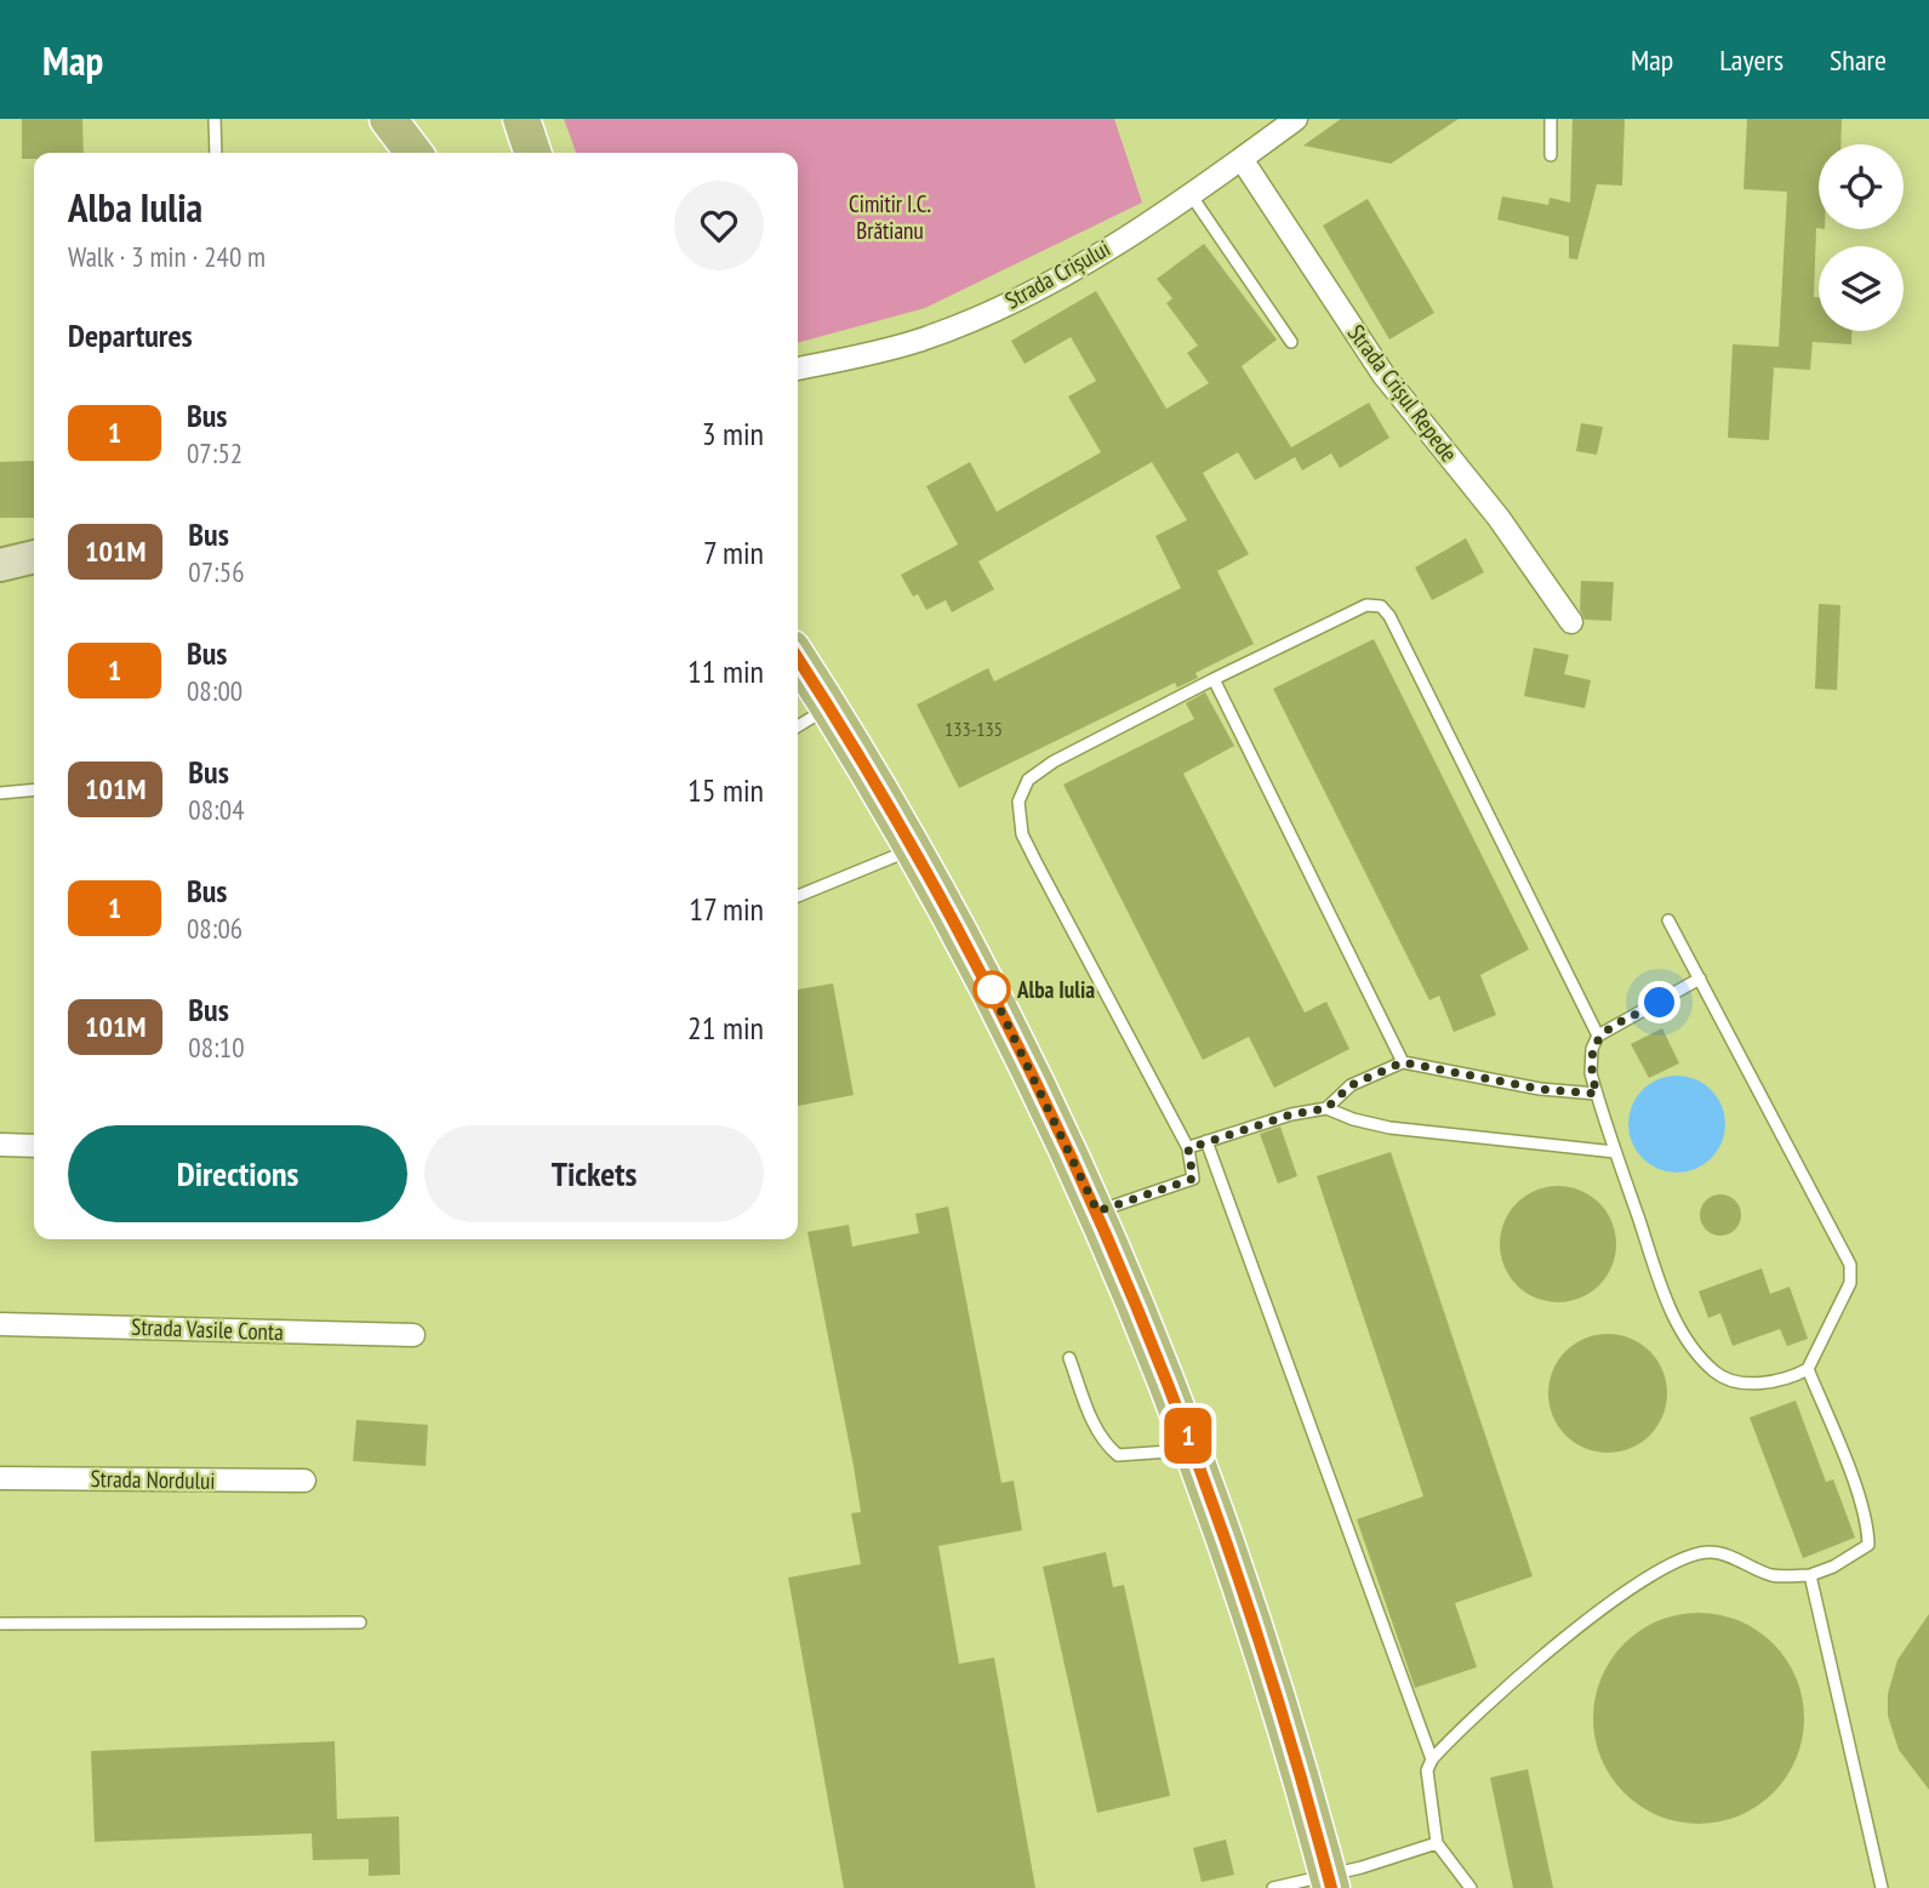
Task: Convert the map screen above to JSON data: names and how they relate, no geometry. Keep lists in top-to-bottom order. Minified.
{"streets":{"street":["Strada Crișului","Strada Crișul Repede","Strada Vasile Conta","Strada Nordului"]},"crossings":[["Strada Crișului","Strada Crișul Repede"]],"parks":["Cimitir I.C. Brătianu"],"places":["Alba Iulia"],"lines":["bus line 1"],"house_numbers":["133-135"],"page":{"header":"Map","nav":["Map","Layers","Share"],"on_map":"1","heading":[["Alba Iulia","Walk · 3 min · 240 m"],"Departures"],"list":[{"mark":"1","name":"Bus","note":"07:52","value":"3 min"},{"mark":"101M","name":"Bus","note":"07:56","value":"7 min"},{"mark":"1","name":"Bus","note":"08:00","value":"11 min"},{"mark":"101M","name":"Bus","note":"08:04","value":"15 min"},{"mark":"1","name":"Bus","note":"08:06","value":"17 min"},{"mark":"101M","name":"Bus","note":"08:10","value":"21 min"}],"buttons":["Directions","Tickets"]}}
